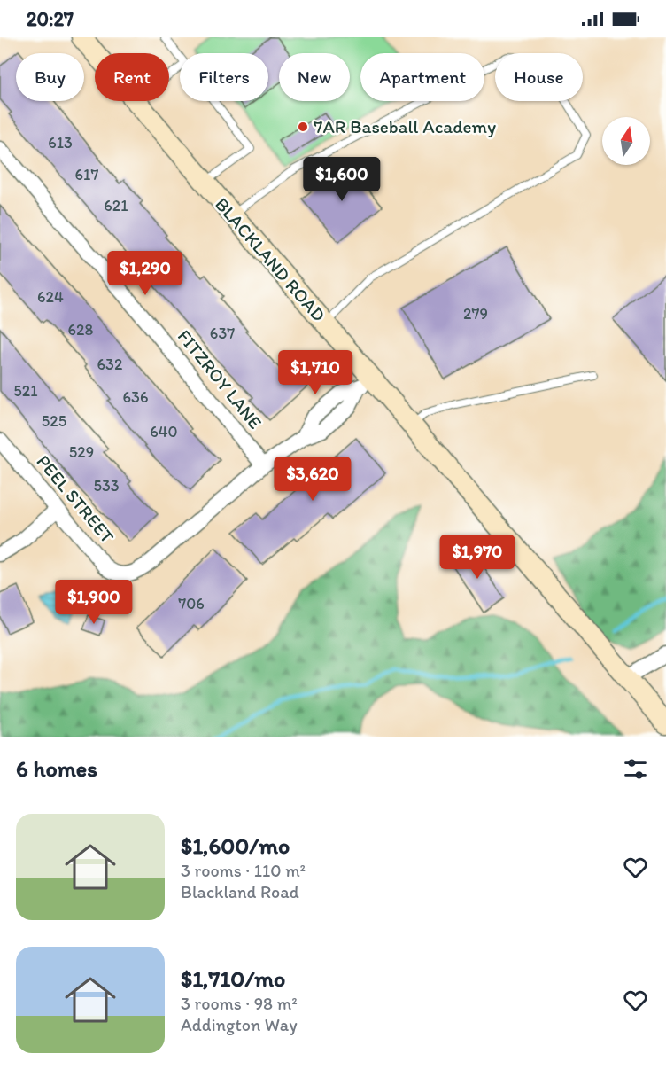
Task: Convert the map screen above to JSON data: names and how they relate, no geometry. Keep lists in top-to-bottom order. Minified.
{"streets":{"street":["BLACKLAND ROAD","FITZROY LANE","PEEL STREET"]},"crossings":[["FITZROY LANE","PEEL STREET"]],"places":["7AR Baseball Academy"],"house_numbers":["613","617","621","624","279","628","637","632","521","636","525","640","529","533","706"],"north":"top","page":{"status":"20:27","chip":["Buy","Rent","Filters","New","Apartment","House"],"price":["$1,600","$1,290","$1,710","$3,620","$1,970","$1,900"],"heading":"6 homes","list":[{"name":"$1,600/mo","note":"3 rooms · 110 m² · Blackland Road"},{"name":"$1,710/mo","note":"3 rooms · 98 m² · Addington Way"}]}}
